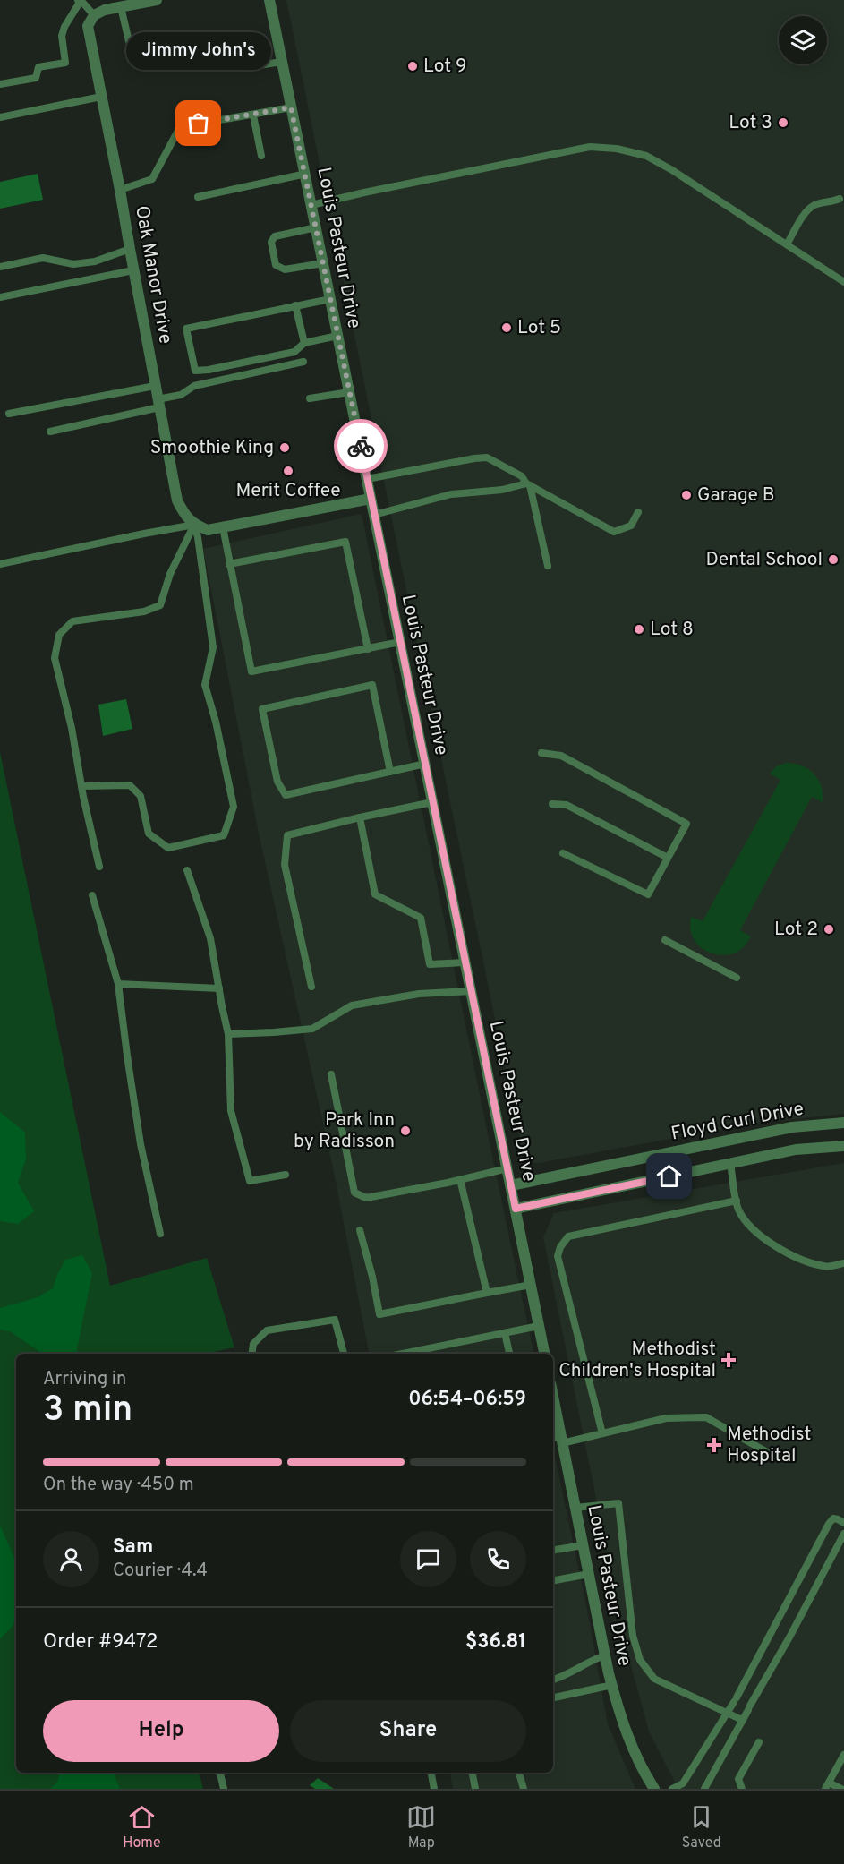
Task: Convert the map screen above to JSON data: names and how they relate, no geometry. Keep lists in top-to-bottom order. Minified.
{"streets":{"street":["Louis Pasteur Drive","Oak Manor Drive","Floyd Curl Drive"]},"crossings":[["Louis Pasteur Drive","Floyd Curl Drive"]],"places":{"other":["Lot 9","Lot 3","Jimmy John's","Lot 5","Smoothie King","Merit Coffee","Garage B","Dental School","Lot 8","Lot 2","Park Inn by Radisson"],"health":["Methodist Children's Hospital","Methodist Hospital"]},"page":{"bubble":"Jimmy John's","heading":["3 min","Arriving in","06:54–06:59"],"panel":["Sam","Courier · 4.4","Order #9472","$36.81"],"bar":"On the way · 450 m","buttons":["Help","Share"],"tabs":["Home","Map","Saved"]}}
